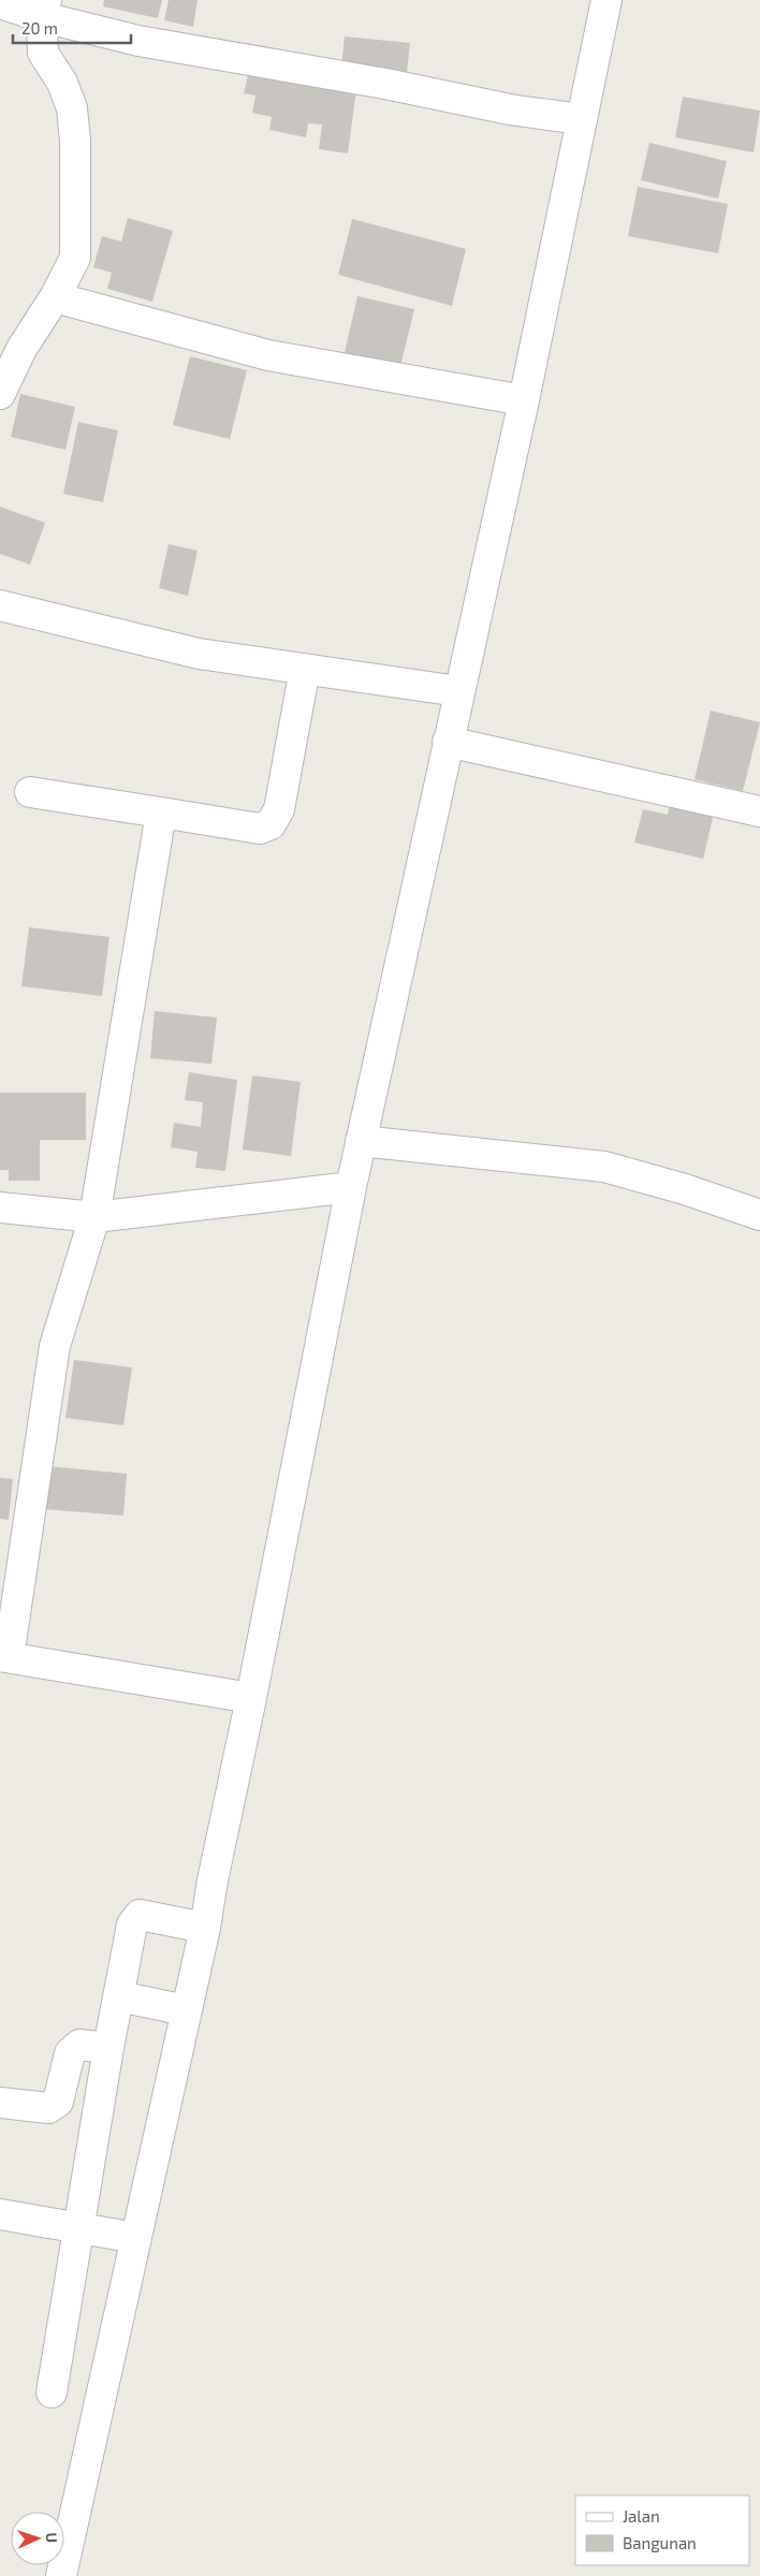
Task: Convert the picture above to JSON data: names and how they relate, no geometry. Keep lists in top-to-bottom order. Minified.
{"legend":["Jalan","Bangunan"],"scale_bar":"20 m","north":"right"}
